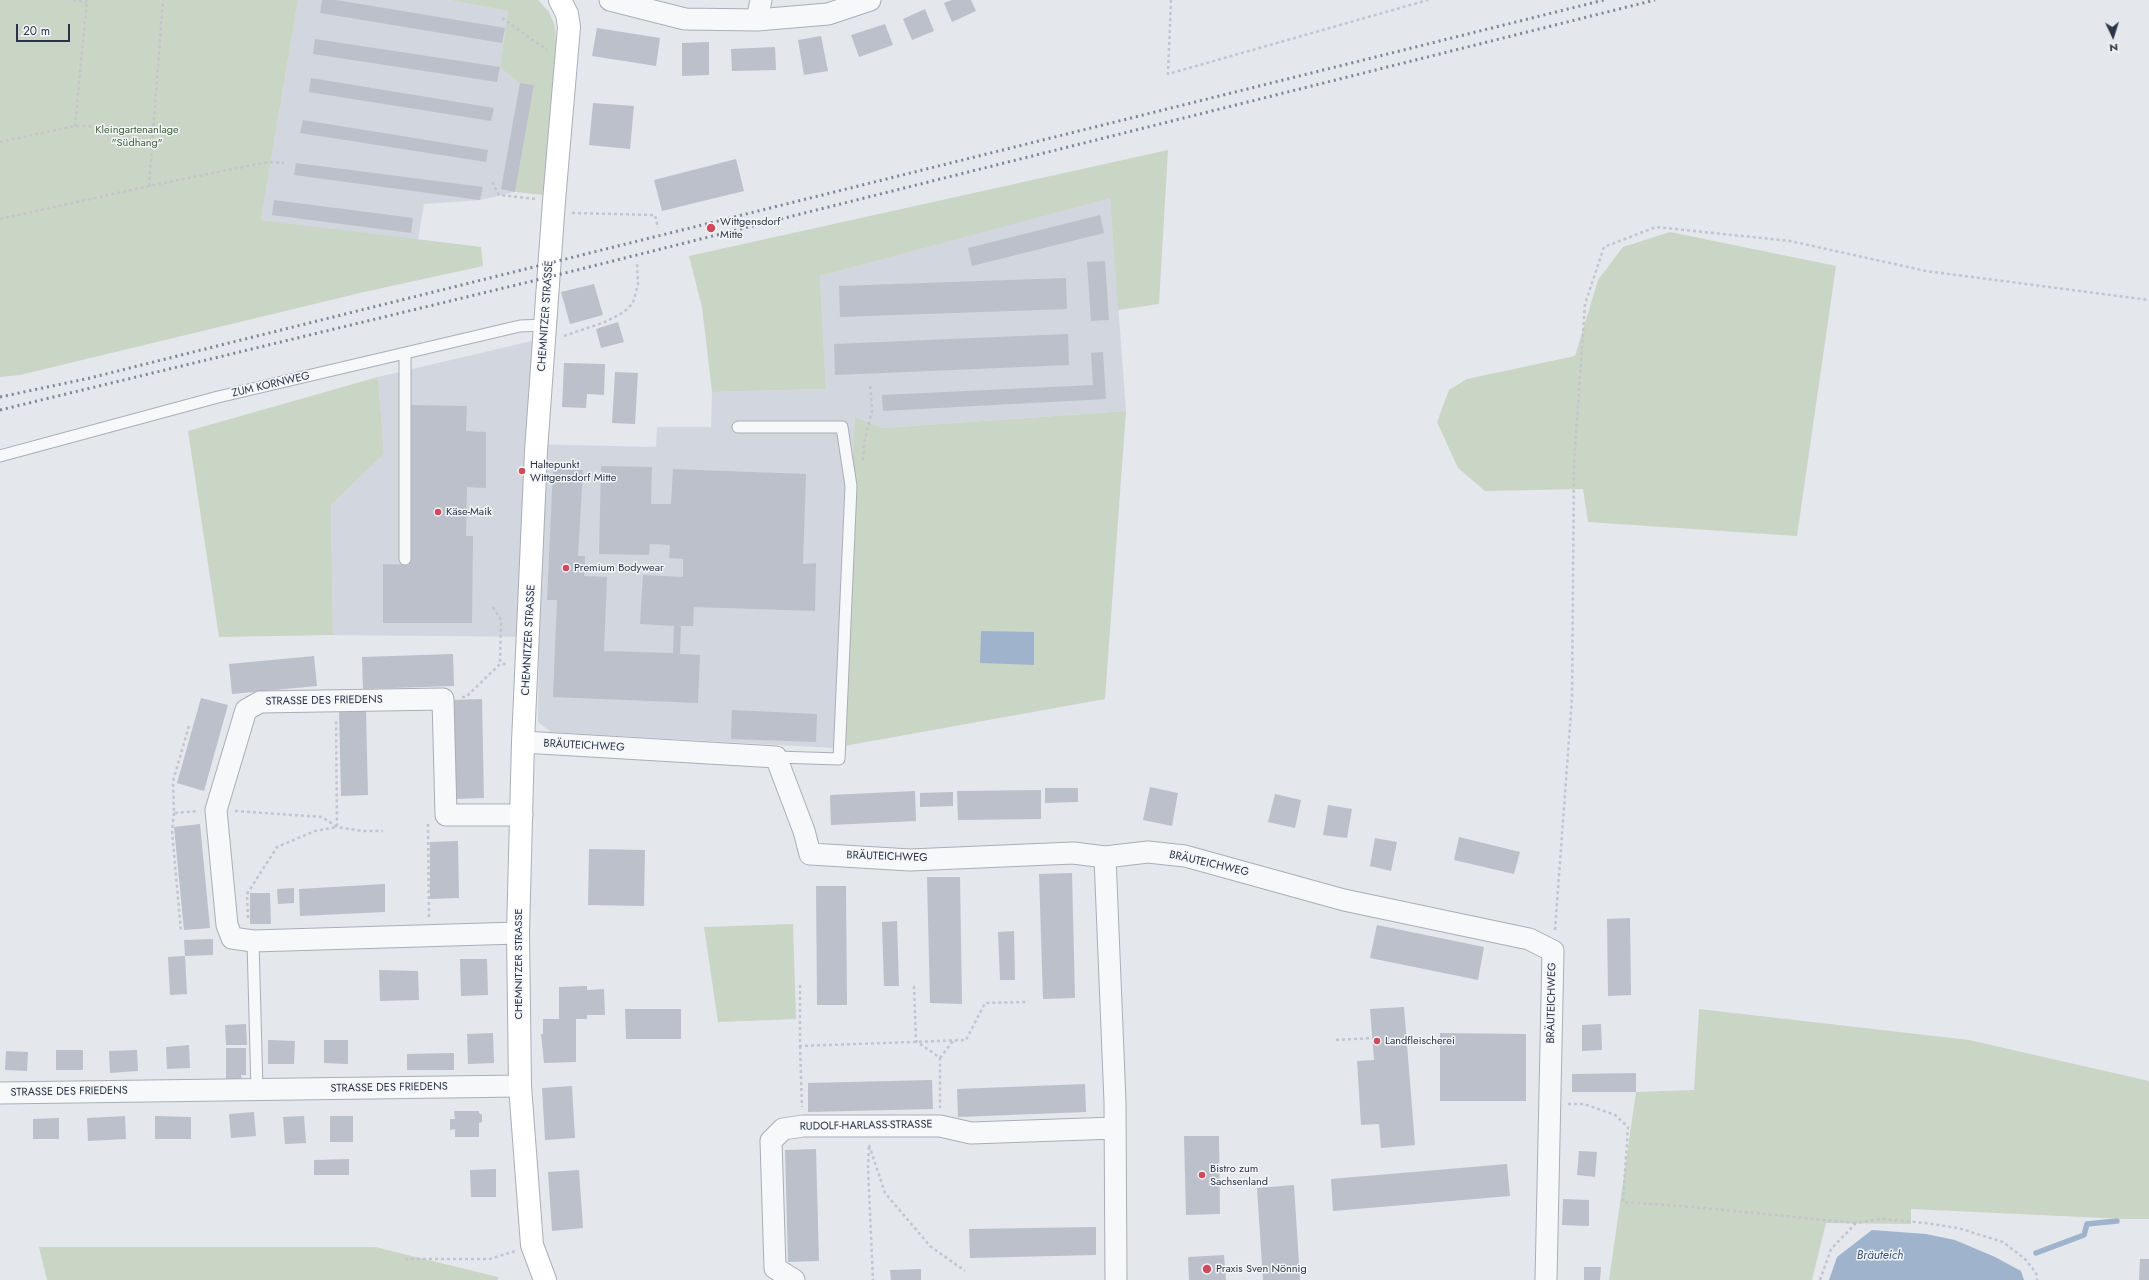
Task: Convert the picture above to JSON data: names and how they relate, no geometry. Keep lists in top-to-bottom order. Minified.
{"streets":{"street":["CHEMNITZER STRASSE","STRASSE DES FRIEDENS","BRÄUTEICHWEG","RUDOLF-HARLASS-STRASSE"],"lane":["ZUM KORNWEG"]},"crossings":[["CHEMNITZER STRASSE","ZUM KORNWEG"],["CHEMNITZER STRASSE","STRASSE DES FRIEDENS"],["CHEMNITZER STRASSE","BRÄUTEICHWEG"]],"water":["Bräuteich"],"parks":["Kleingartenanlage \"Südhang\""],"places":["Wittgensdorf Mitte","Haltepunkt Wittgensdorf Mitte","Käse-Maik","Premium Bodywear","Landfleischerei","Bistro zum Sachsenland","Praxis Sven Nönnig"],"scale_bar":"20 m","north":"bottom"}
